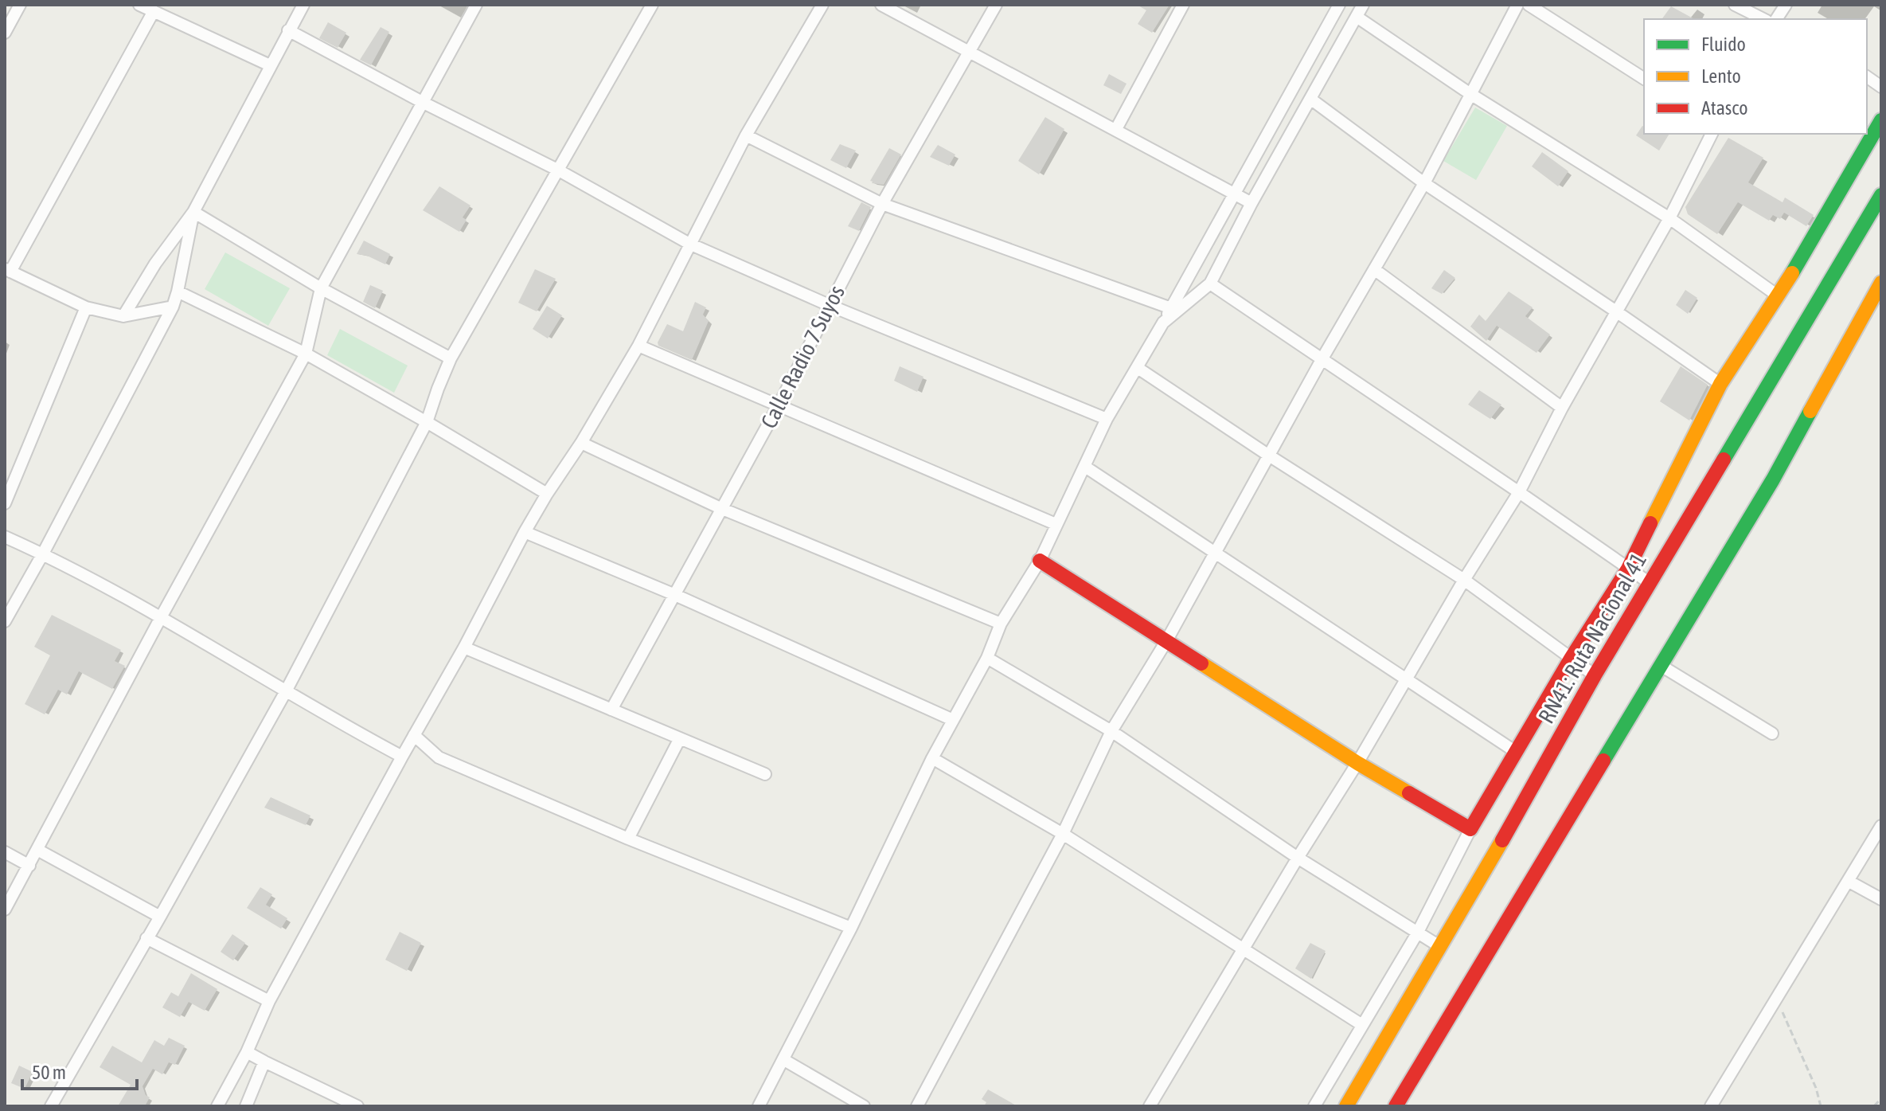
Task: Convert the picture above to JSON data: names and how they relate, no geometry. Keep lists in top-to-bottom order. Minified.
{"streets":{"main road":["RN41: Ruta Nacional 41"],"street":["Calle Radio 7 Suyos"]},"legend":["Fluido","Lento","Atasco"],"scale_bar":"50 m"}
